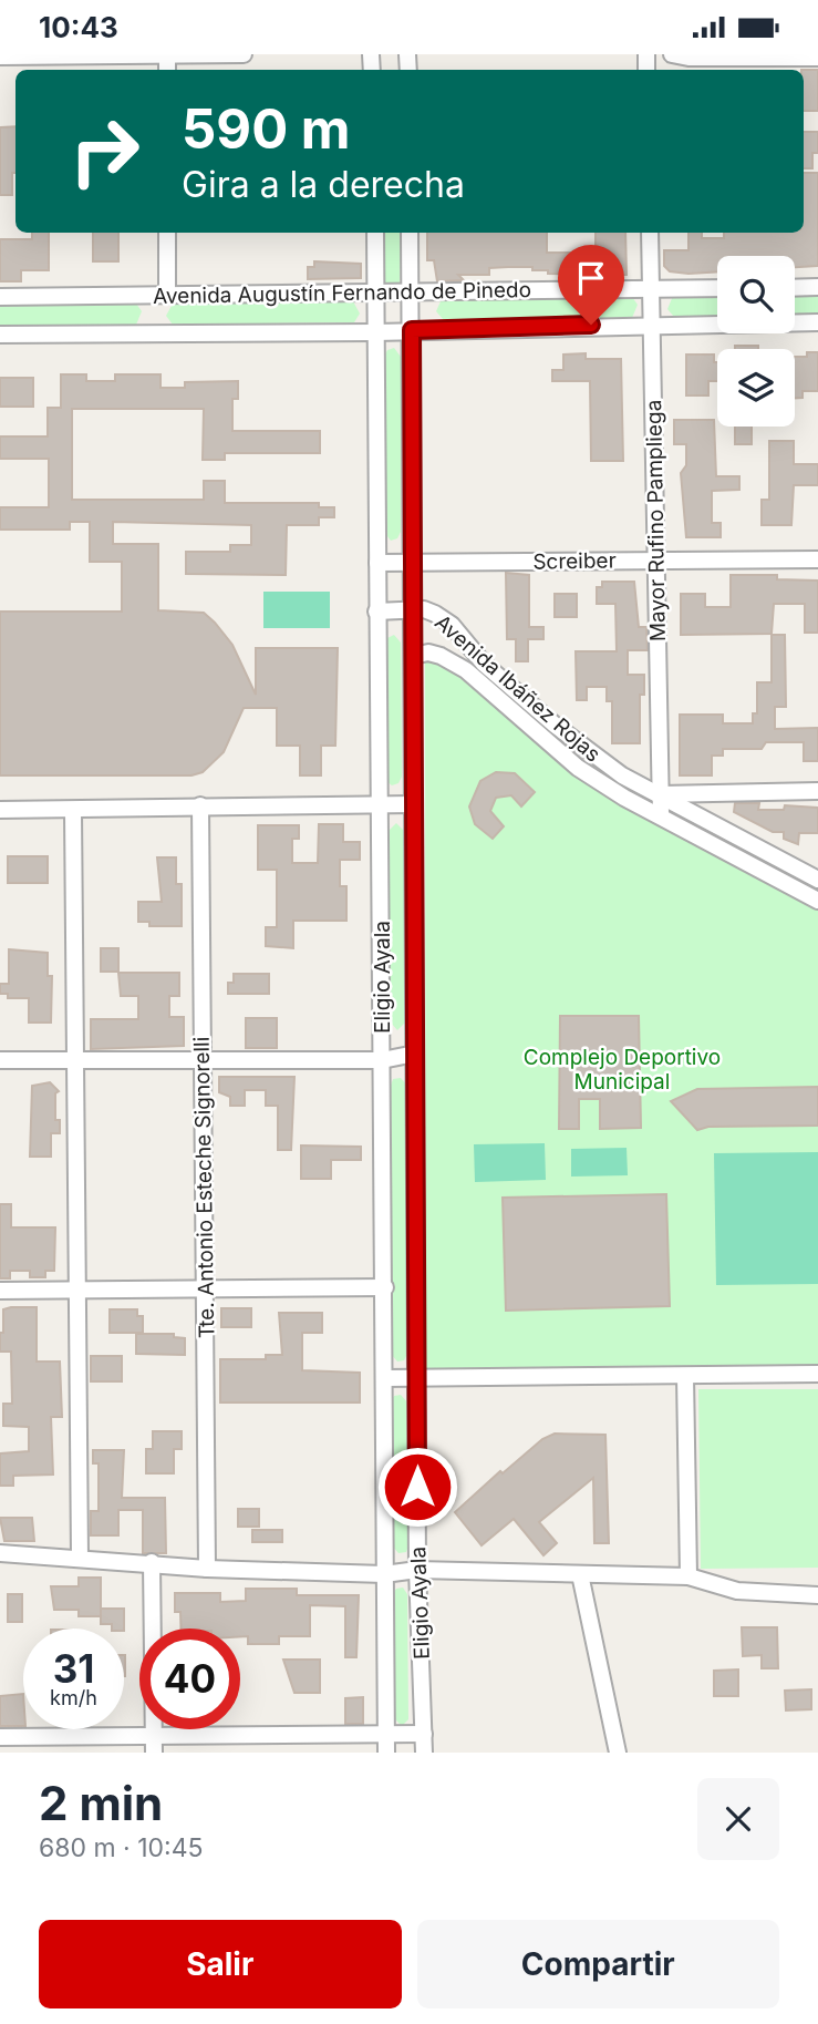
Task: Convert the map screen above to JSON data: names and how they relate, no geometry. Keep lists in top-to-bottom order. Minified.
{"streets":{"street":["Avenida Augustín Fernando de Pinedo","Mayor Rufino Pampliega","Screiber","Avenida Ibáñez Rojas","Eligio Ayala","Tte. Antonio Esteche Signorelli"]},"crossings":[["Avenida Augustín Fernando de Pinedo","Mayor Rufino Pampliega"],["Avenida Augustín Fernando de Pinedo","Eligio Ayala"],["Mayor Rufino Pampliega","Screiber"],["Mayor Rufino Pampliega","Avenida Ibáñez Rojas"],["Screiber","Eligio Ayala"],["Avenida Ibáñez Rojas","Eligio Ayala"]],"parks":["Complejo Deportivo Municipal"],"page":{"status":"10:43","turn":["590 m","Gira a la derecha"],"speed":"31 km/h","limit":"40","heading":["2 min","680 m · 10:45"],"buttons":["Salir","Compartir"]}}
